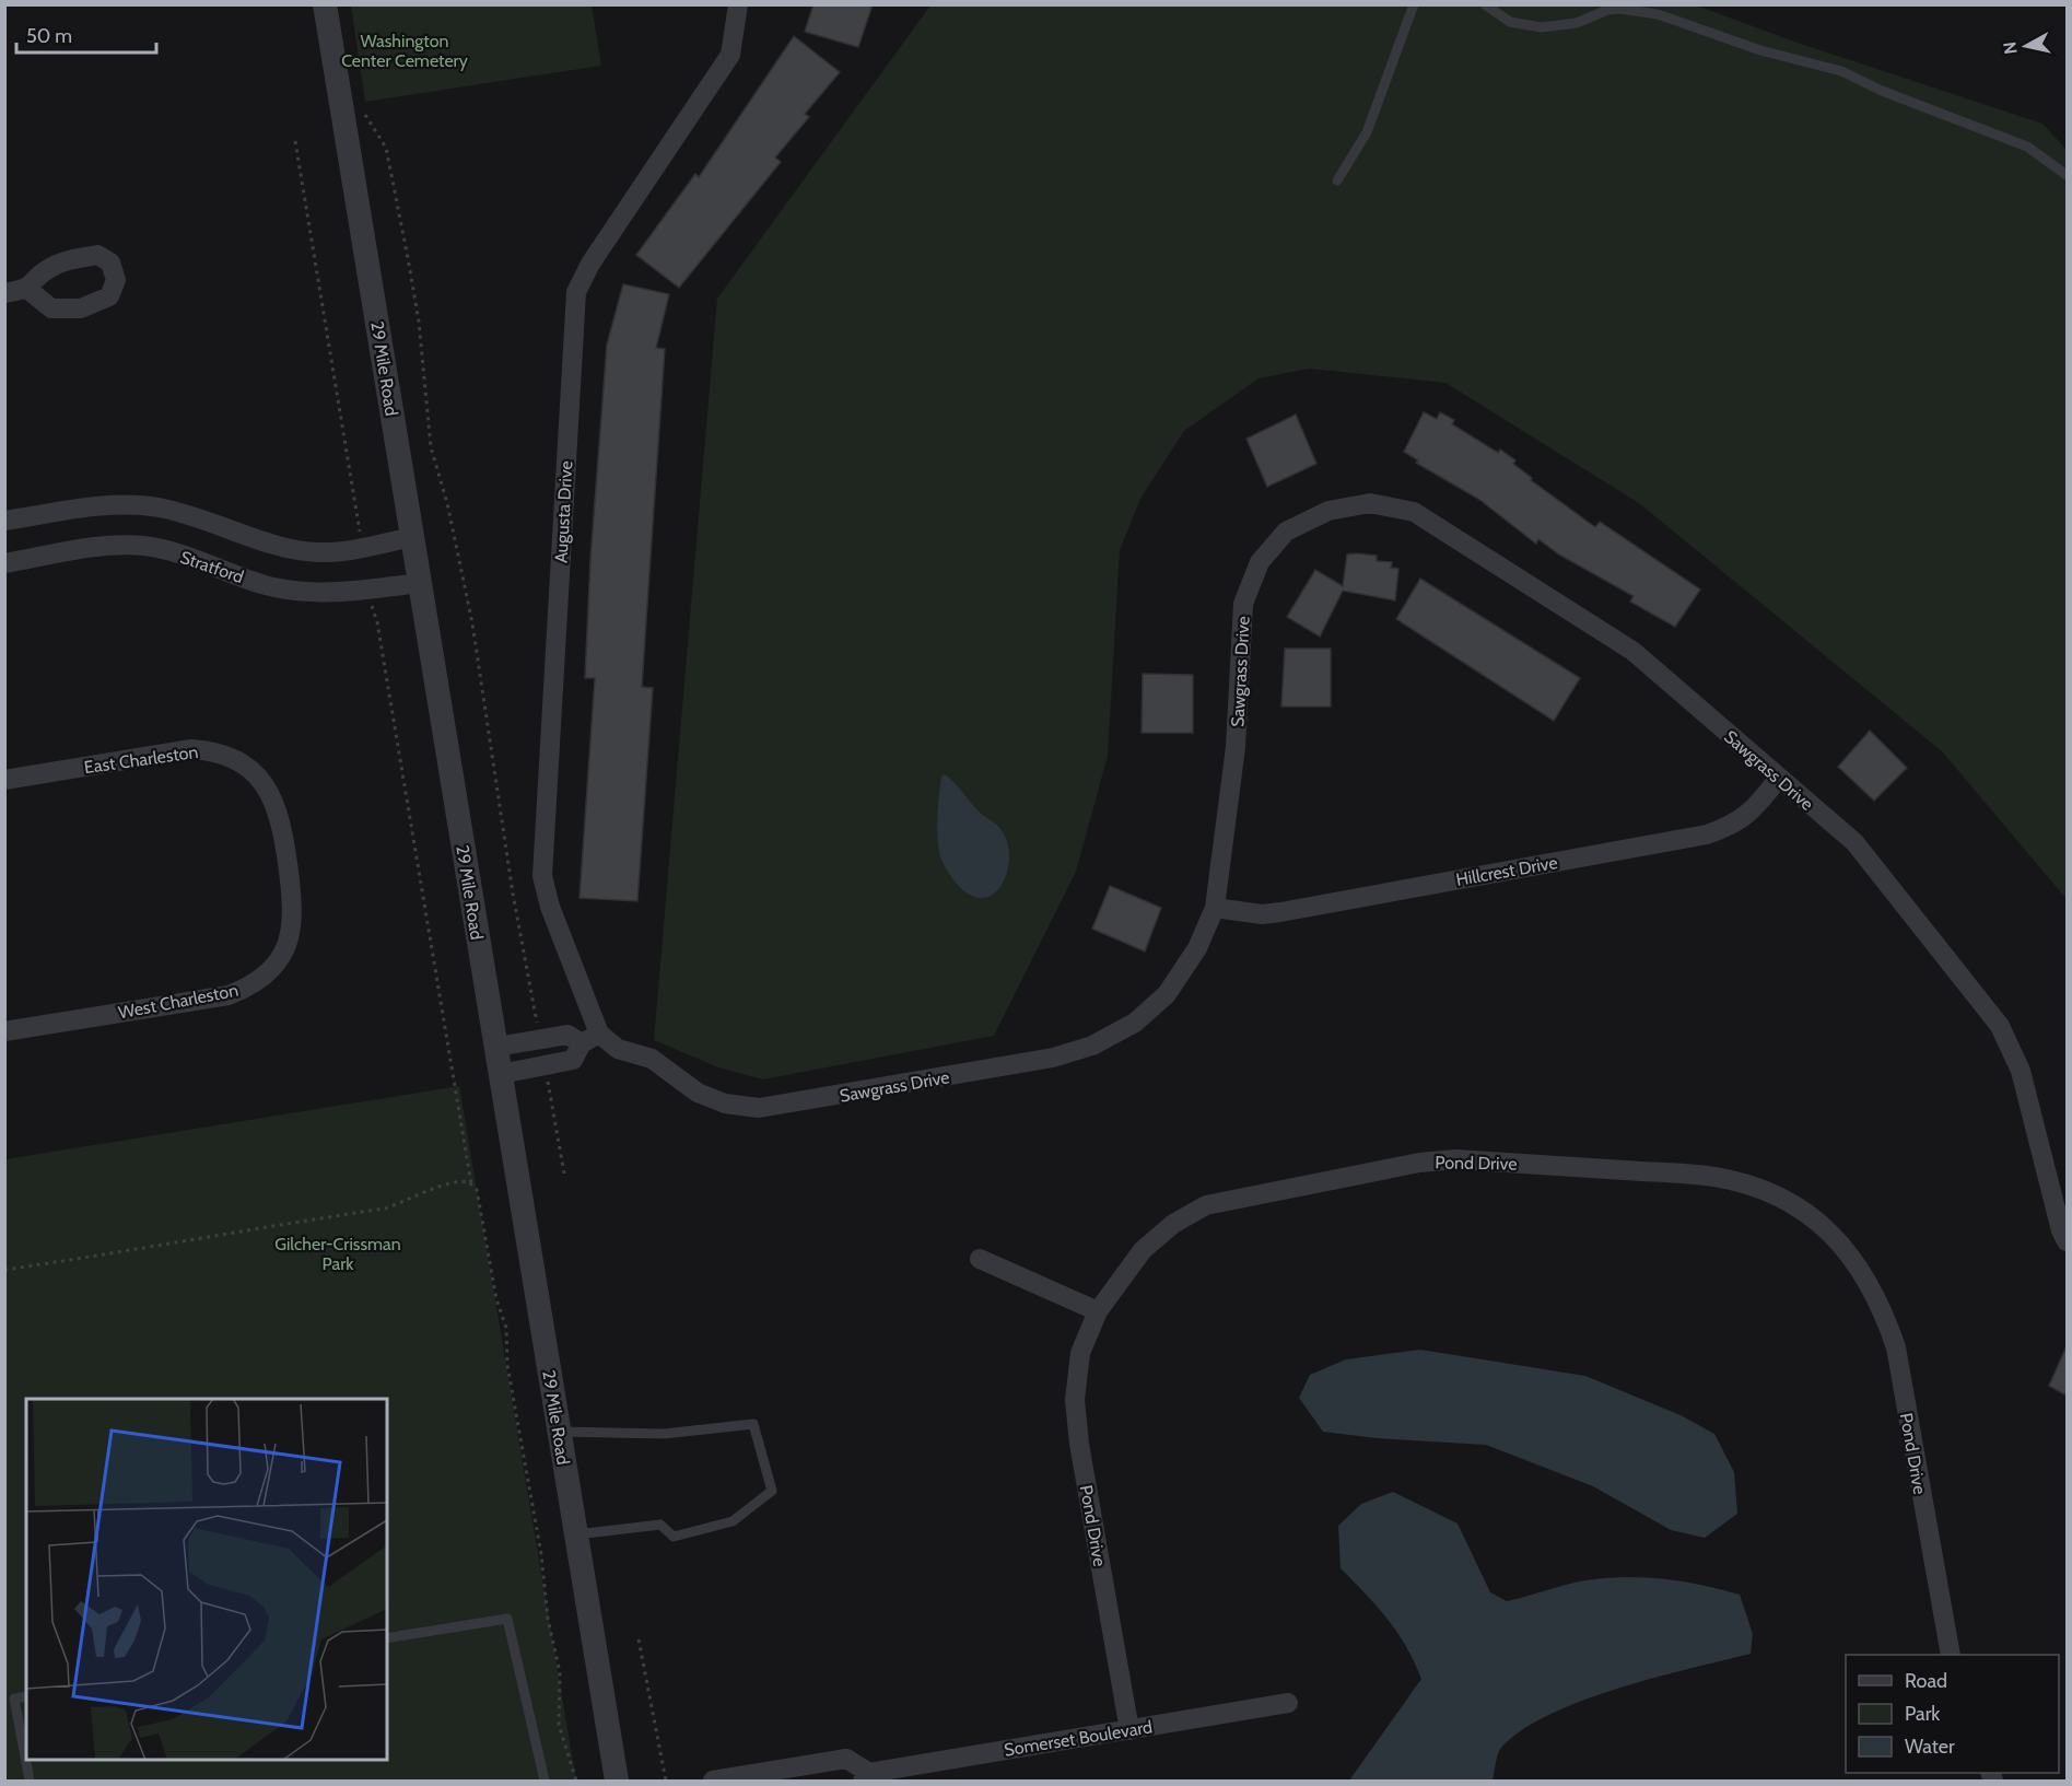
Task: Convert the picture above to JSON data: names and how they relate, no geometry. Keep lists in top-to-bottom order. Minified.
{"streets":{"street":["29 Mile Road","Augusta Drive","Stratford","Sawgrass Drive","East Charleston","Hillcrest Drive","West Charleston","Pond Drive","Somerset Boulevard"]},"crossings":[["29 Mile Road","Stratford"],["Augusta Drive","Sawgrass Drive"],["Sawgrass Drive","Hillcrest Drive"],["East Charleston","West Charleston"],["Pond Drive","Somerset Boulevard"]],"parks":["Washington Center Cemetery","Gilcher-Crissman Park"],"legend":["Road","Park","Water"],"scale_bar":"50 m","north":"left"}
